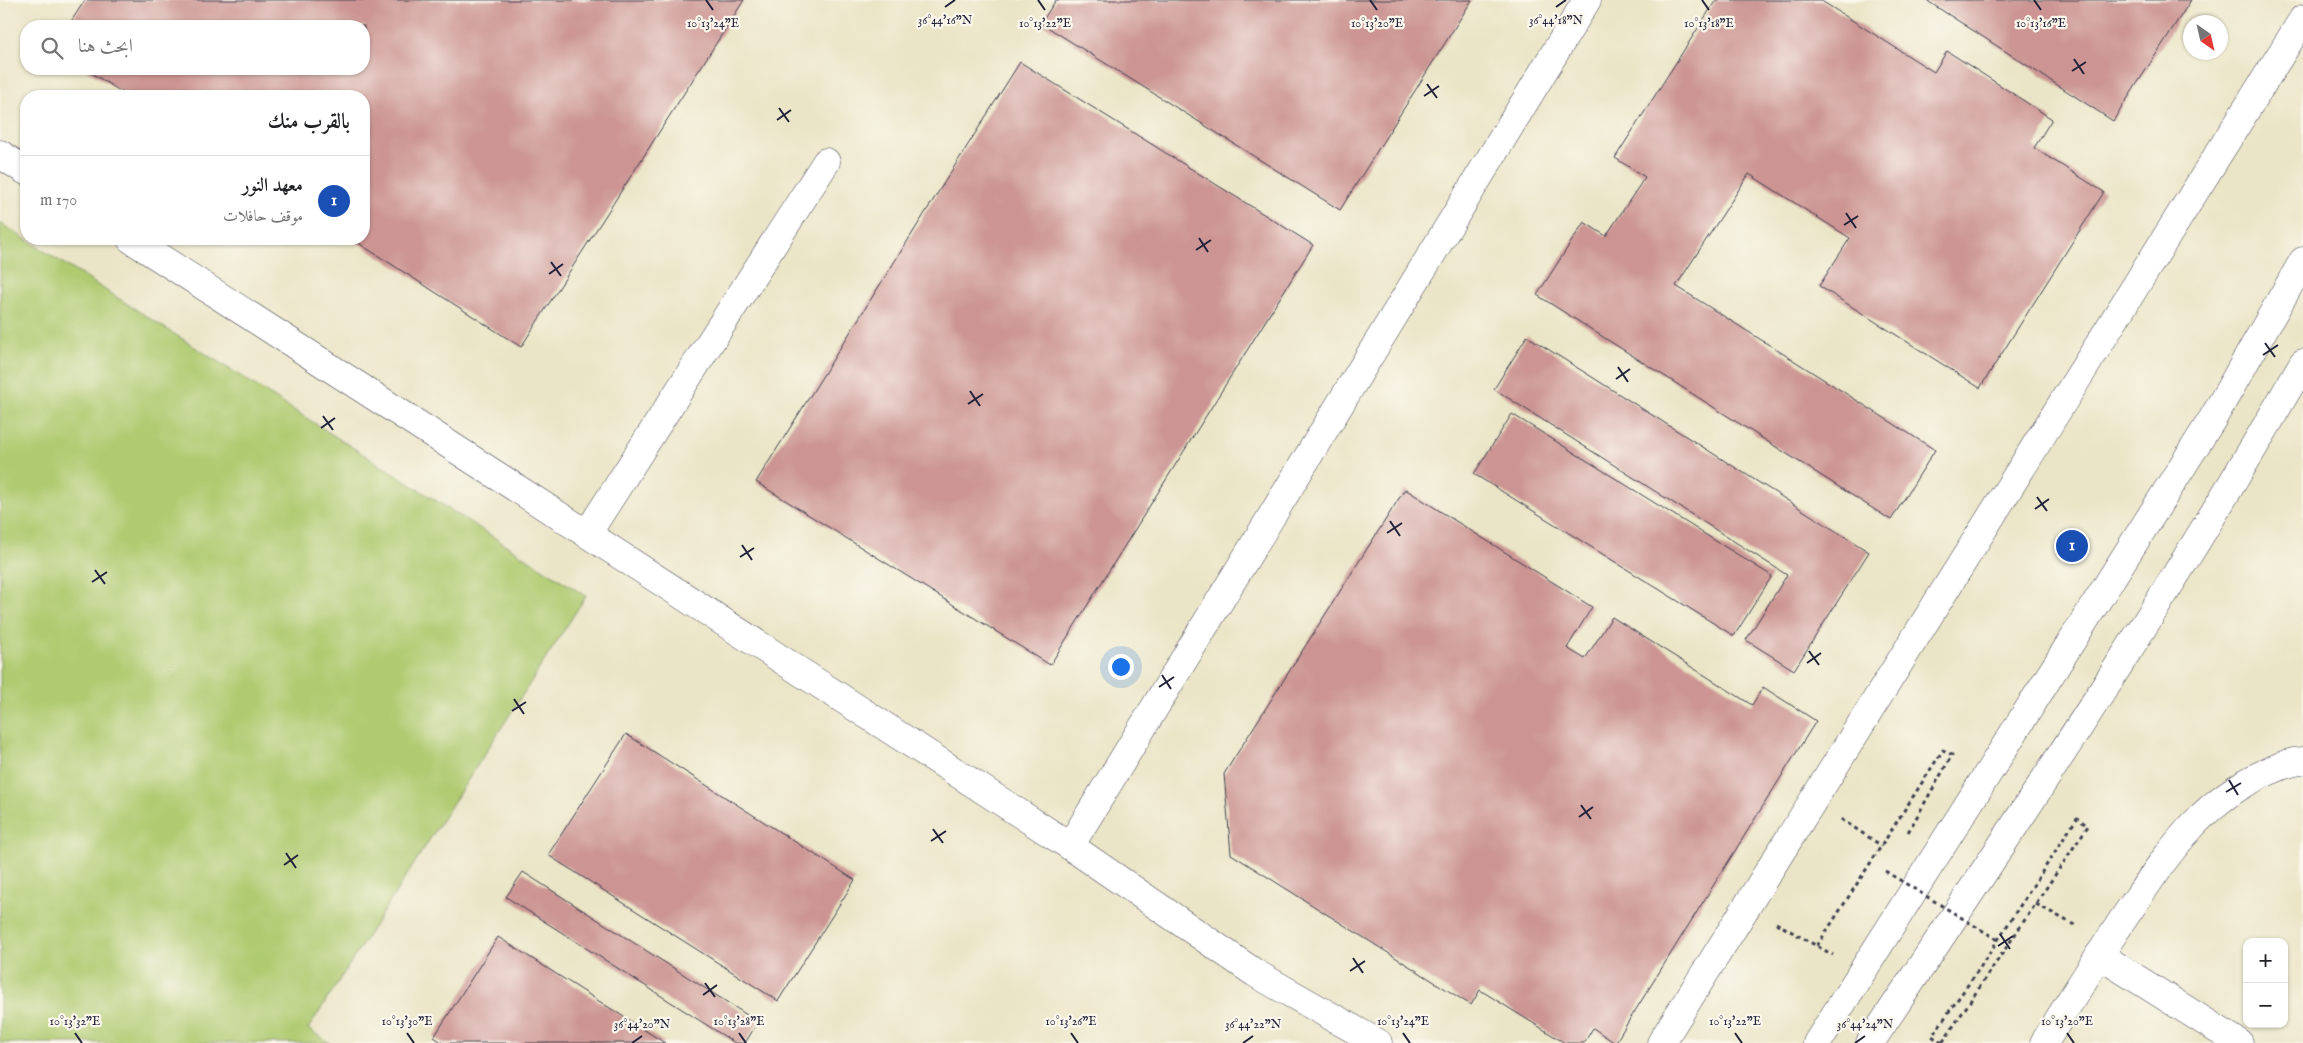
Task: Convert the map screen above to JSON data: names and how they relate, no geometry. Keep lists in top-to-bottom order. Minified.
{"north":"bottom right","page":{"search":"ابحث هنا","heading":"بالقرب منك","list":[{"mark":"1","name":"معهد النور","note":"موقف حافلات","value":"170 m"}],"pins":"1","map_buttons":["+","−"]},"coordinates":["36°44'16\"N","36°44'18\"N","10°13'24\"E","10°13'22\"E","10°13'20\"E","10°13'18\"E","10°13'16\"E","10°13'32\"E","10°13'30\"E","10°13'28\"E","10°13'26\"E","36°44'20\"N","36°44'22\"N","36°44'24\"N"]}
